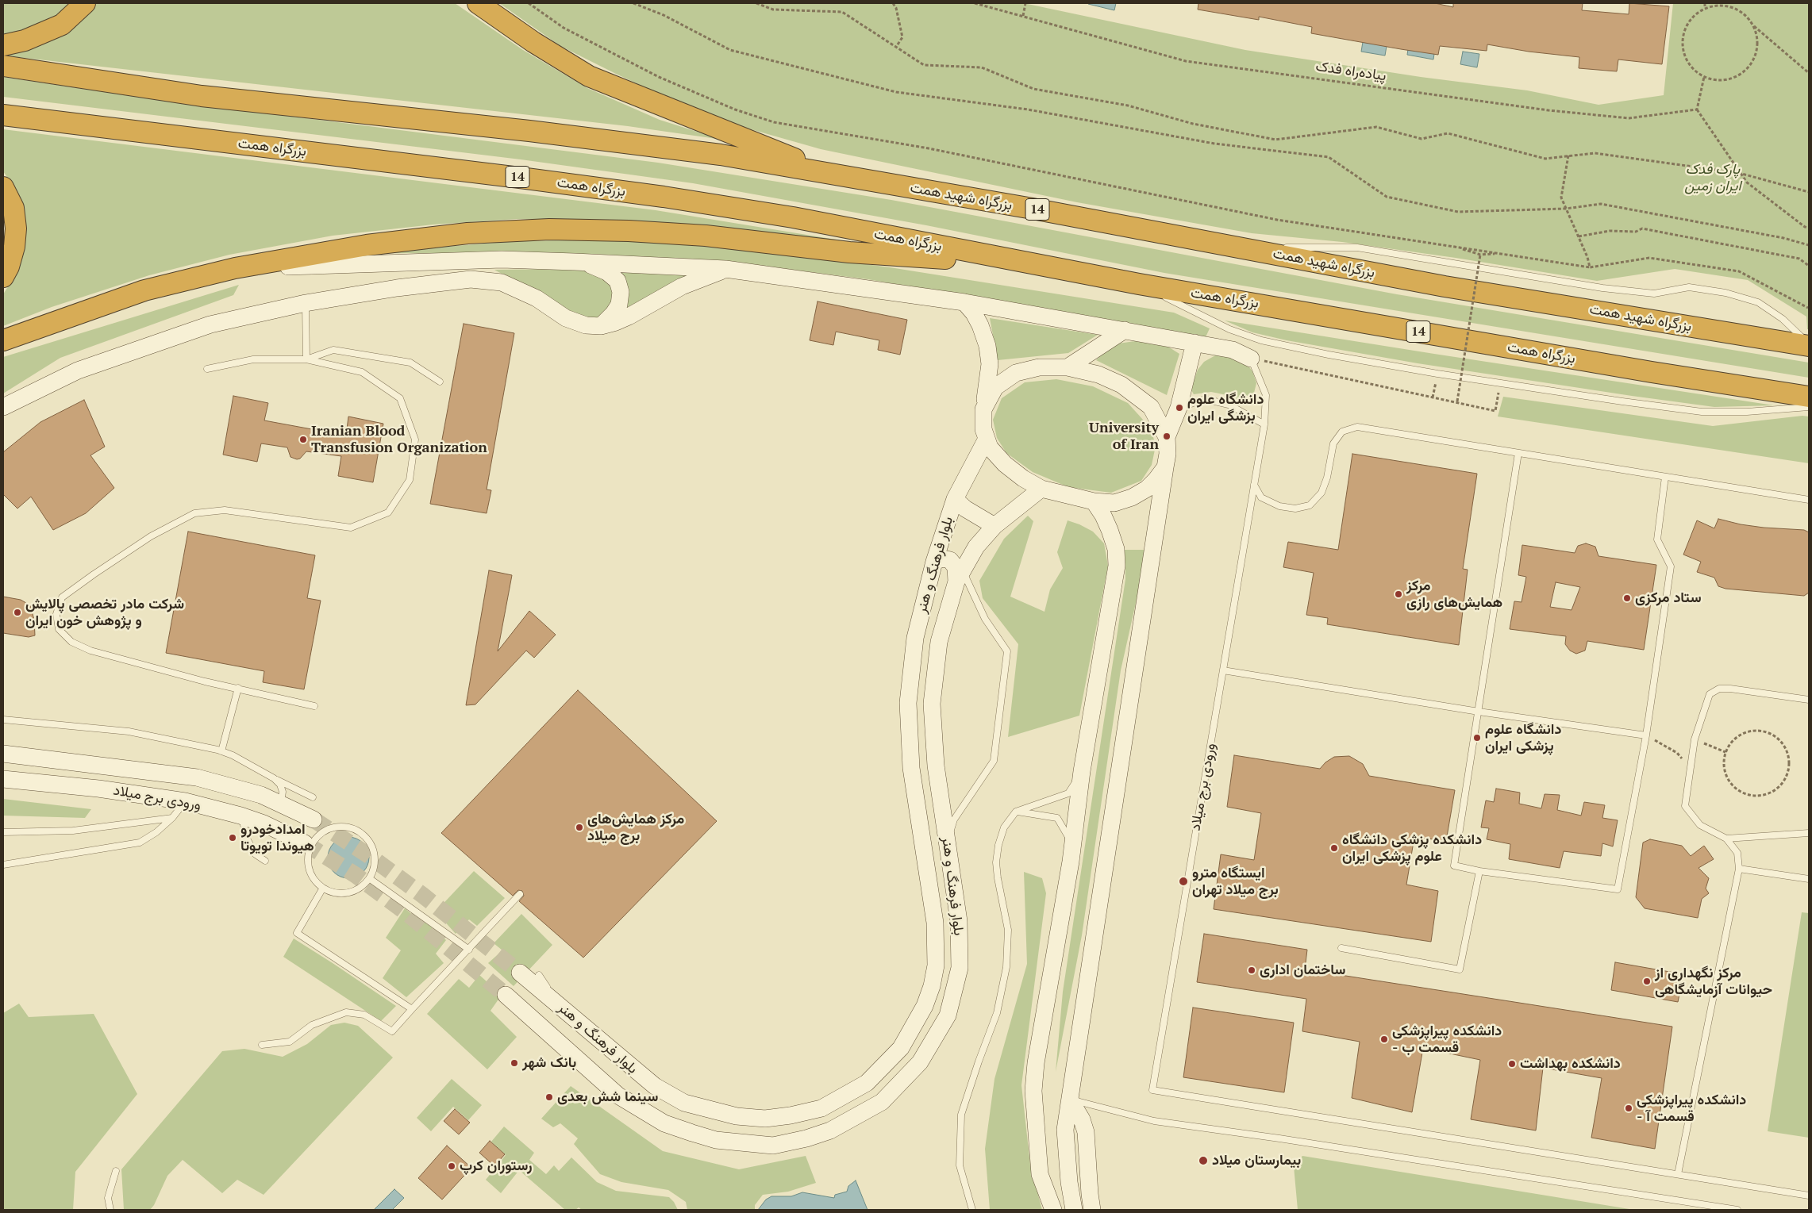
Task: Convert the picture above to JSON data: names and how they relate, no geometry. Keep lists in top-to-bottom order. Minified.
{"streets":{"highway":["بزرگراه همت","14","بزرگراه شهید همت"],"main road":["بلوار فرهنگ و هنر","ورودی برج میلاد"],"path":["پیاده‌راه فدک"]},"crossings":[["14","بزرگراه شهید همت"]],"parks":["پارک فدک ایران زمین"],"places":["دانشگاه علوم بزشگى ايران","University of Iran","Iranian Blood Transfusion Organization","مرکز همایش‌های رازی","ستاد مرکزی","شرکت مادر تخصصی پالایش و پژوهش خون ایران","دانشگاه علوم پزشکی ایران","مرکز همایش‌های برج میلاد","امدادخودرو هیوندا تویوتا","دانشکده پزشکی دانشگاه علوم پزشکی ایران","ایستگاه مترو برج میلاد تهران","ساختمان اداری","مرکز نگهداری از حیوانات آزمایشگاهی","دانشکده پیراپزشکی - قسمت ب","بانک شهر","دانشکده بهداشت","سینما شش بعدی","دانشکده پیراپزشکی - قسمت آ","بیمارستان میلاد","رستوران کرپ"]}
